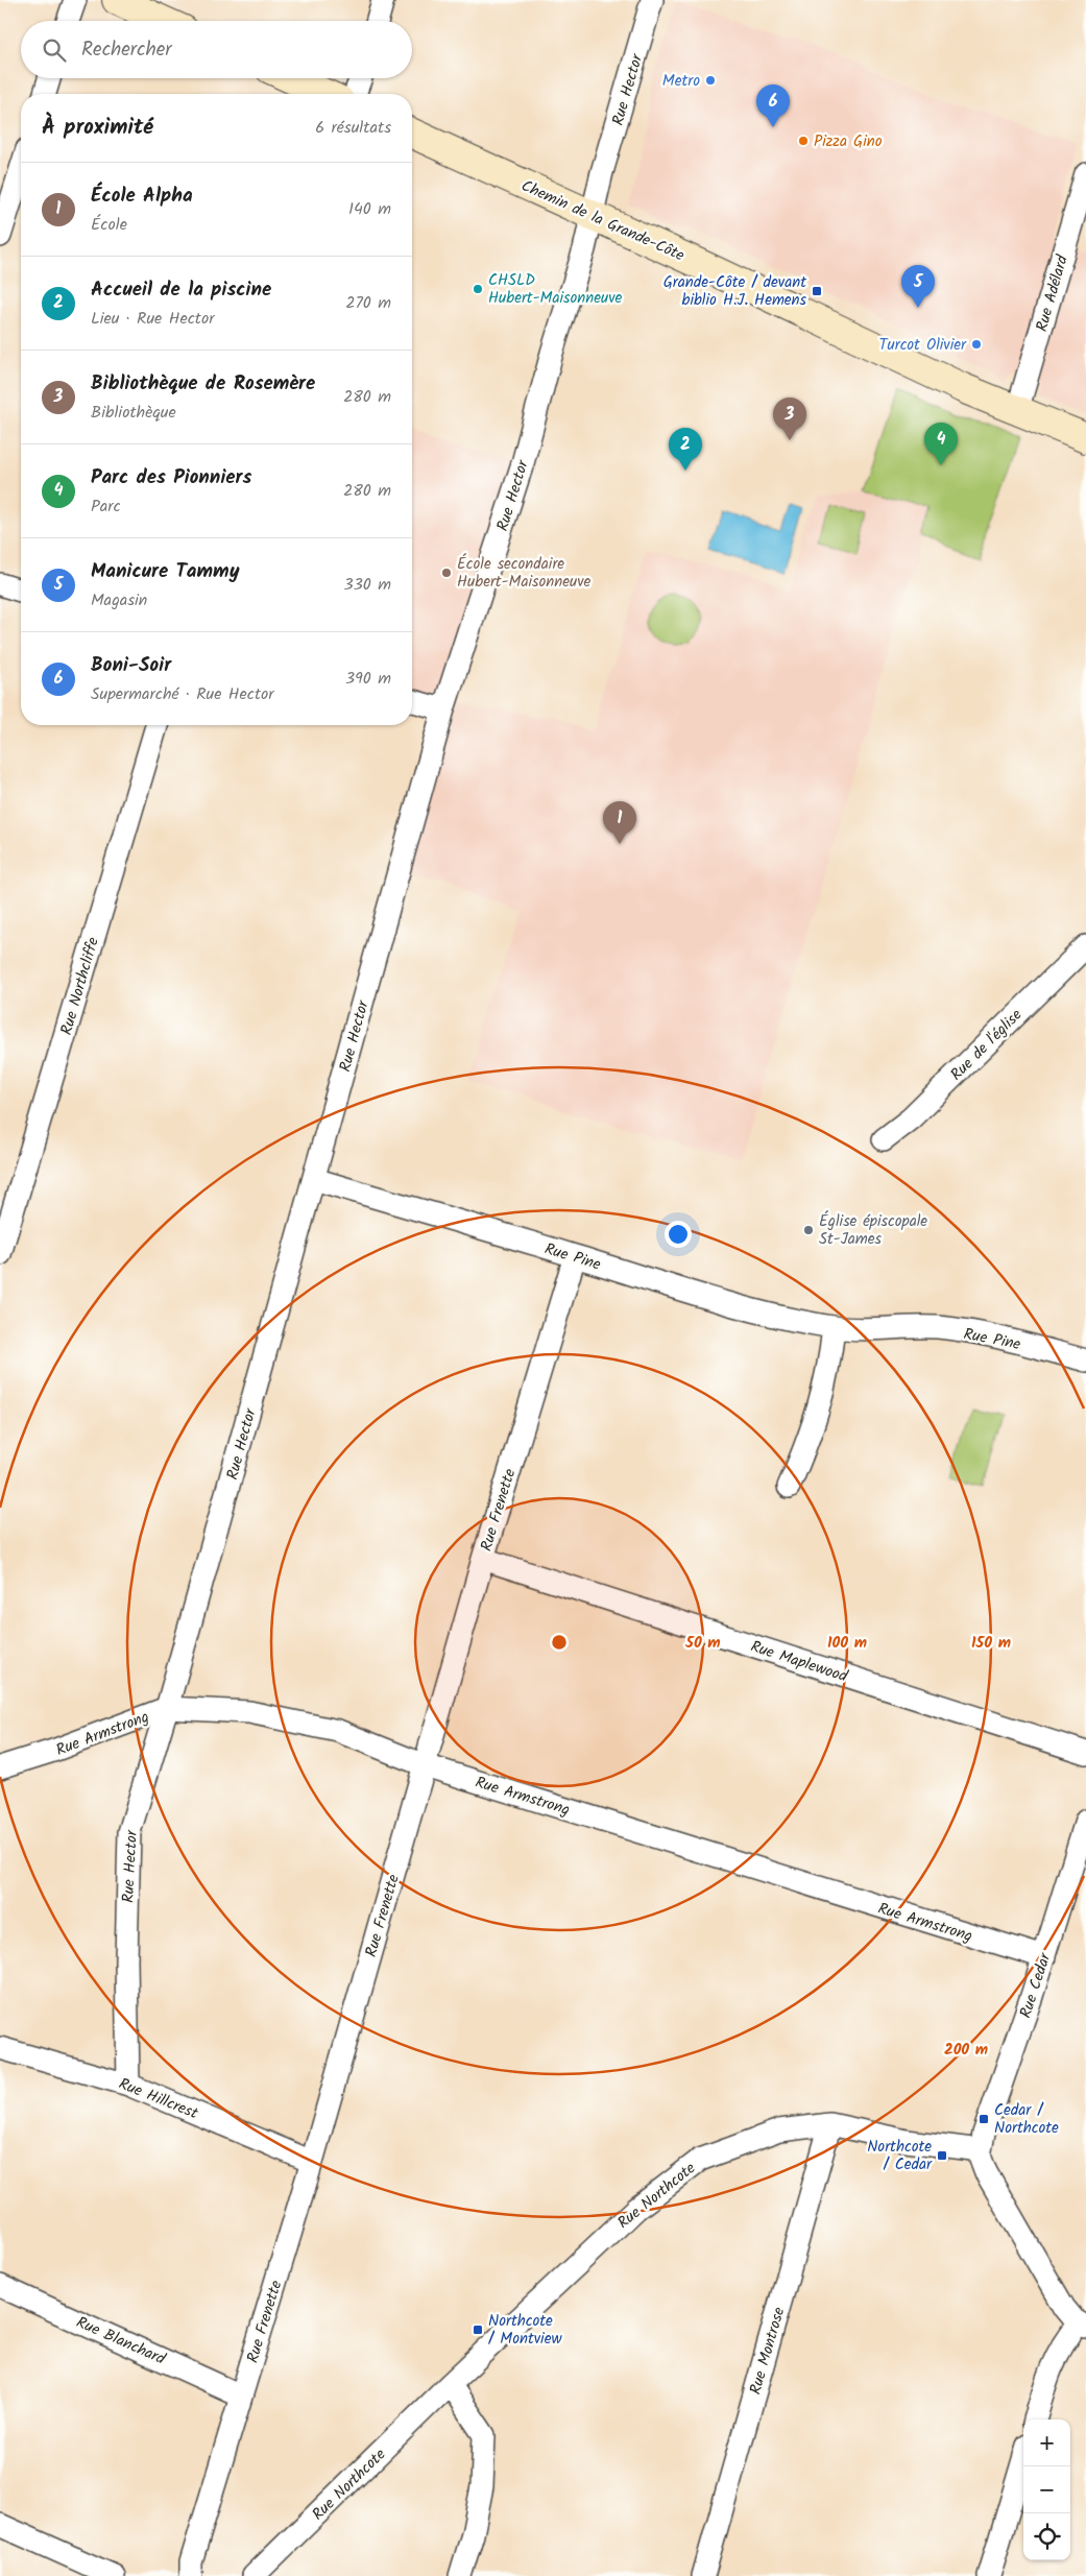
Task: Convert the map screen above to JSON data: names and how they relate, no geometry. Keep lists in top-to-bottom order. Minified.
{"streets":{"main road":["Chemin de la Grande-Côte"],"street":["Rue Hector","Rue Adélard","Rue Northcliffe","Rue de l'église","Rue Pine","Rue Frenette","Rue Maplewood","Rue Armstrong","Rue Cedar","Rue Hillcrest","Rue Northcote","Rue Blanchard","Rue Montrose"]},"crossings":[["Rue Hector","Chemin de la Grande-Côte"],["Rue Hector","Rue Pine"],["Rue Hector","Rue Armstrong"],["Rue Hector","Rue Hillcrest"],["Chemin de la Grande-Côte","Rue Adélard"],["Rue Pine","Rue Frenette"],["Rue Frenette","Rue Maplewood"],["Rue Frenette","Rue Armstrong"],["Rue Frenette","Rue Hillcrest"],["Rue Frenette","Rue Blanchard"],["Rue Armstrong","Rue Cedar"],["Rue Cedar","Rue Northcote"],["Rue Northcote","Rue Montrose"]],"places":{"other":["Metro","Pizza Gino","CHSLD Hubert-Maisonneuve","Turcot Olivier","École secondaire Hubert-Maisonneuve","Église épiscopale St-James"],"transit":["Grande-Côte / devant biblio H.J. Hemens","Cedar / Northcote","Northcote / Cedar","Northcote / Montview"]},"page":{"search":"Rechercher","pins":["6","5","3","4","2","1"],"heading":["À proximité","6 résultats"],"list":[{"mark":"1","name":"École Alpha","note":"École","value":"140 m"},{"mark":"2","name":"Accueil de la piscine","note":"Lieu · Rue Hector","value":"270 m"},{"mark":"3","name":"Bibliothèque de Rosemère","note":"Bibliothèque","value":"280 m"},{"mark":"4","name":"Parc des Pionniers","note":"Parc","value":"280 m"},{"mark":"5","name":"Manicure Tammy","note":"Magasin","value":"330 m"},{"mark":"6","name":"Boni-Soir","note":"Supermarché · Rue Hector","value":"390 m"}],"map_buttons":["+","−"]},"rings":["50 m","100 m","150 m","200 m"]}
